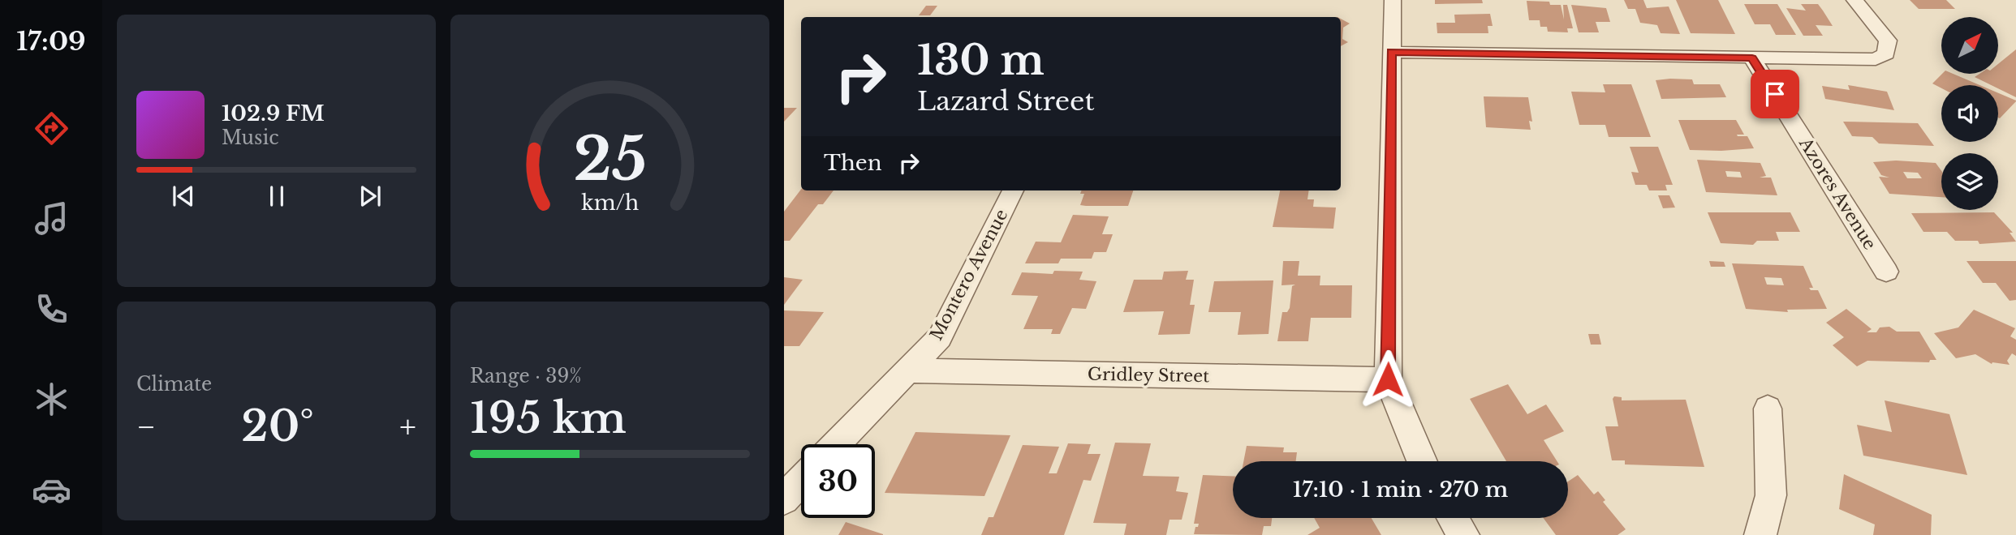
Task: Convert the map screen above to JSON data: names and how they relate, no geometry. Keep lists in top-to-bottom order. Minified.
{"streets":{"street":["Azores Avenue","Montero Avenue","Gridley Street"]},"crossings":[["Montero Avenue","Gridley Street"]],"north":"top right","page":{"tabs":"17:09","turn":["130 m","Lazard Street"],"song":["102.9 FM","Music"],"then":"Then","tile":["Climate",["Range · 39%","195 km"]],"heat":["−","20°","+"],"limit":"30","trip":"17:10 · 1 min · 270 m","gauge":["25","km/h"]}}
